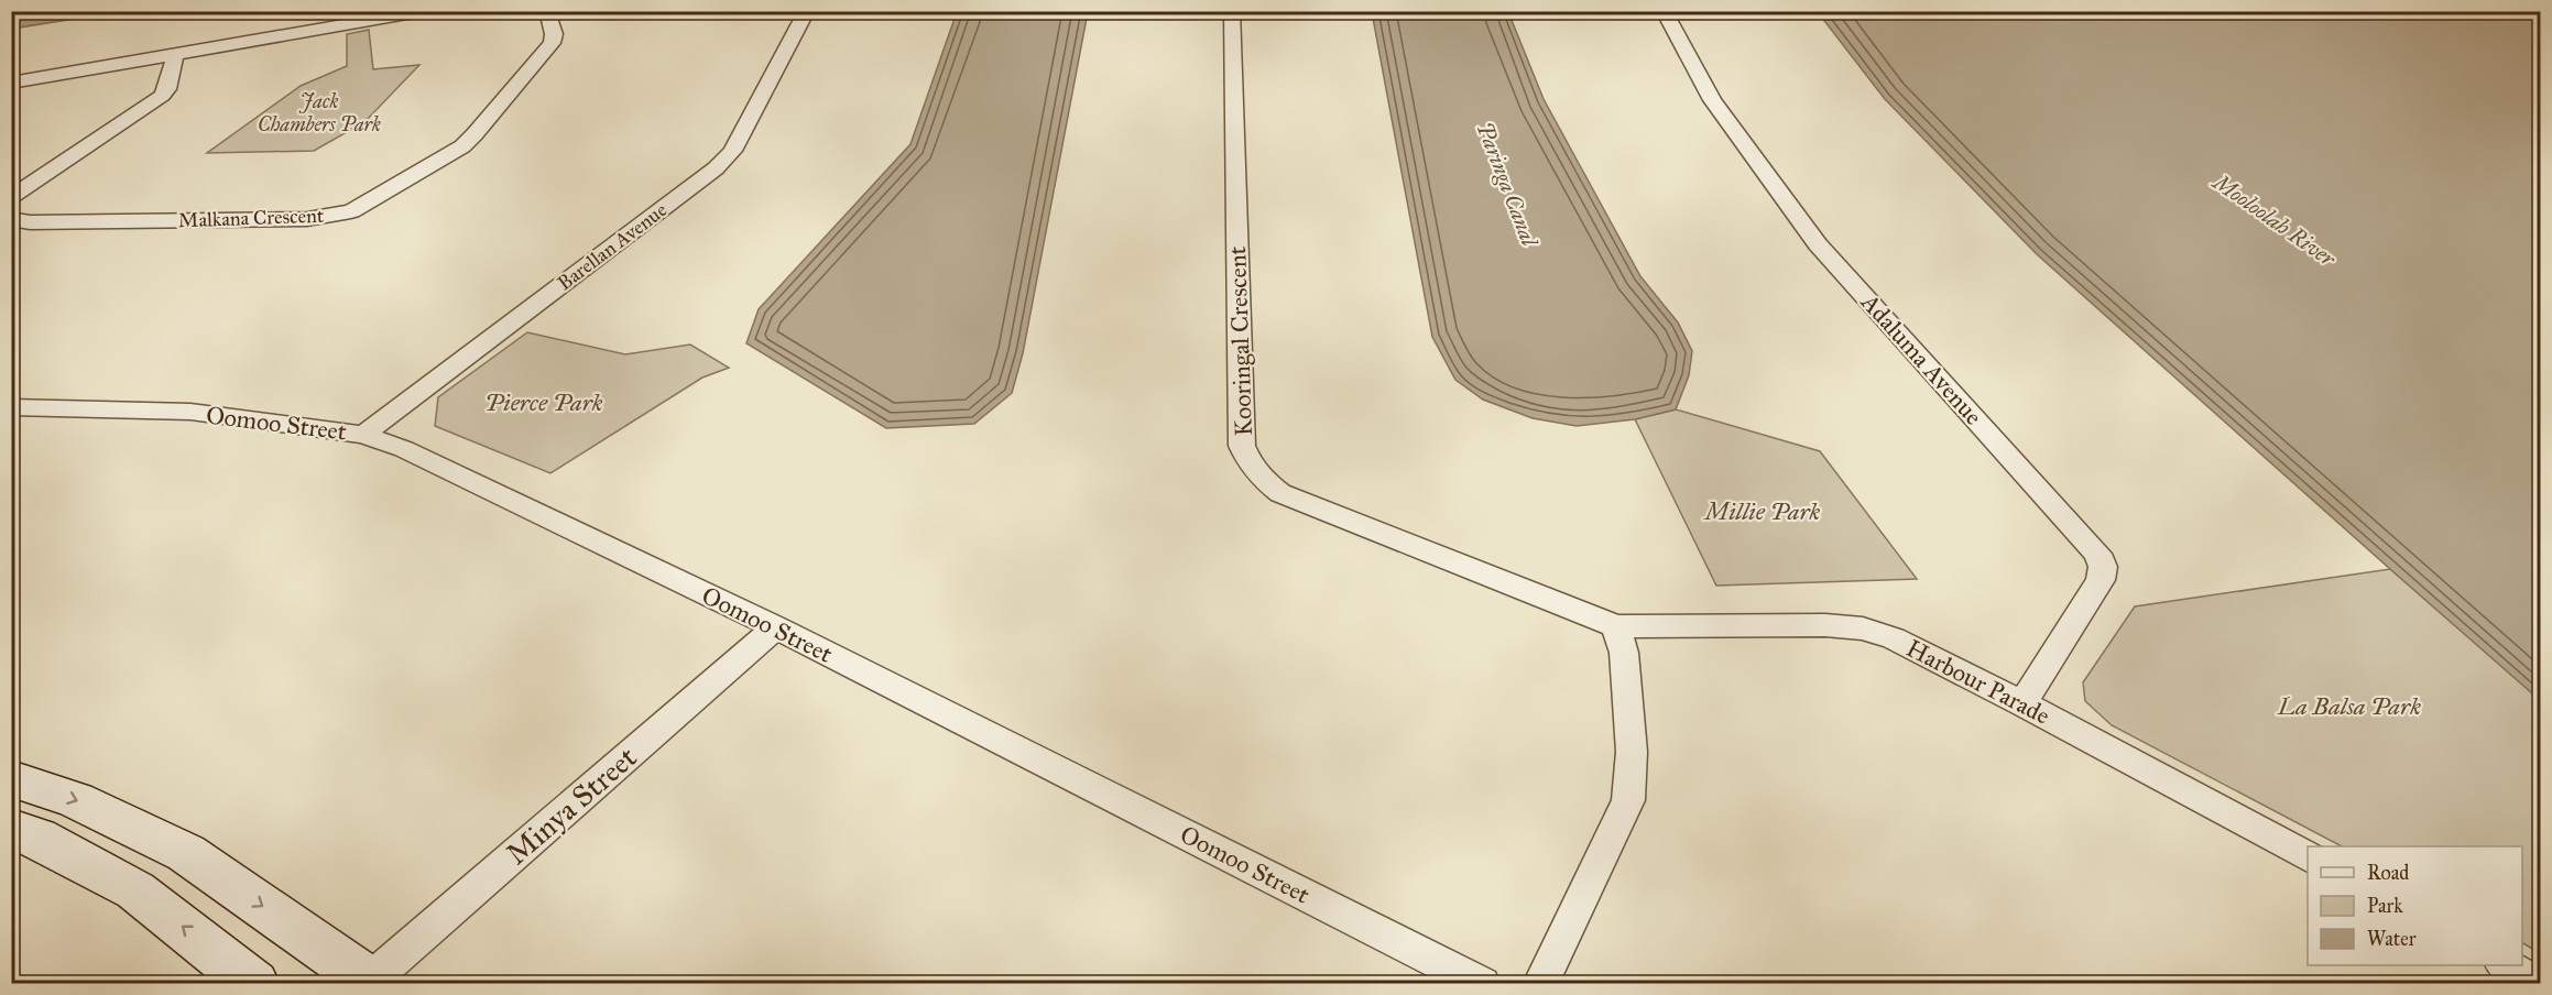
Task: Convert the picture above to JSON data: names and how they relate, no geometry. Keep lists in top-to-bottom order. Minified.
{"streets":{"street":["Malkana Crescent","Barellan Avenue","Kooringal Crescent","Adaluma Avenue","Oomoo Street","Harbour Parade","Minya Street"]},"crossings":[["Barellan Avenue","Oomoo Street"],["Kooringal Crescent","Harbour Parade"],["Adaluma Avenue","Harbour Parade"],["Oomoo Street","Minya Street"]],"water":["Paringa Canal","Mooloolah River"],"parks":["Jack Chambers Park","Pierce Park","Millie Park","La Balsa Park"],"legend":["Road","Park","Water"]}
